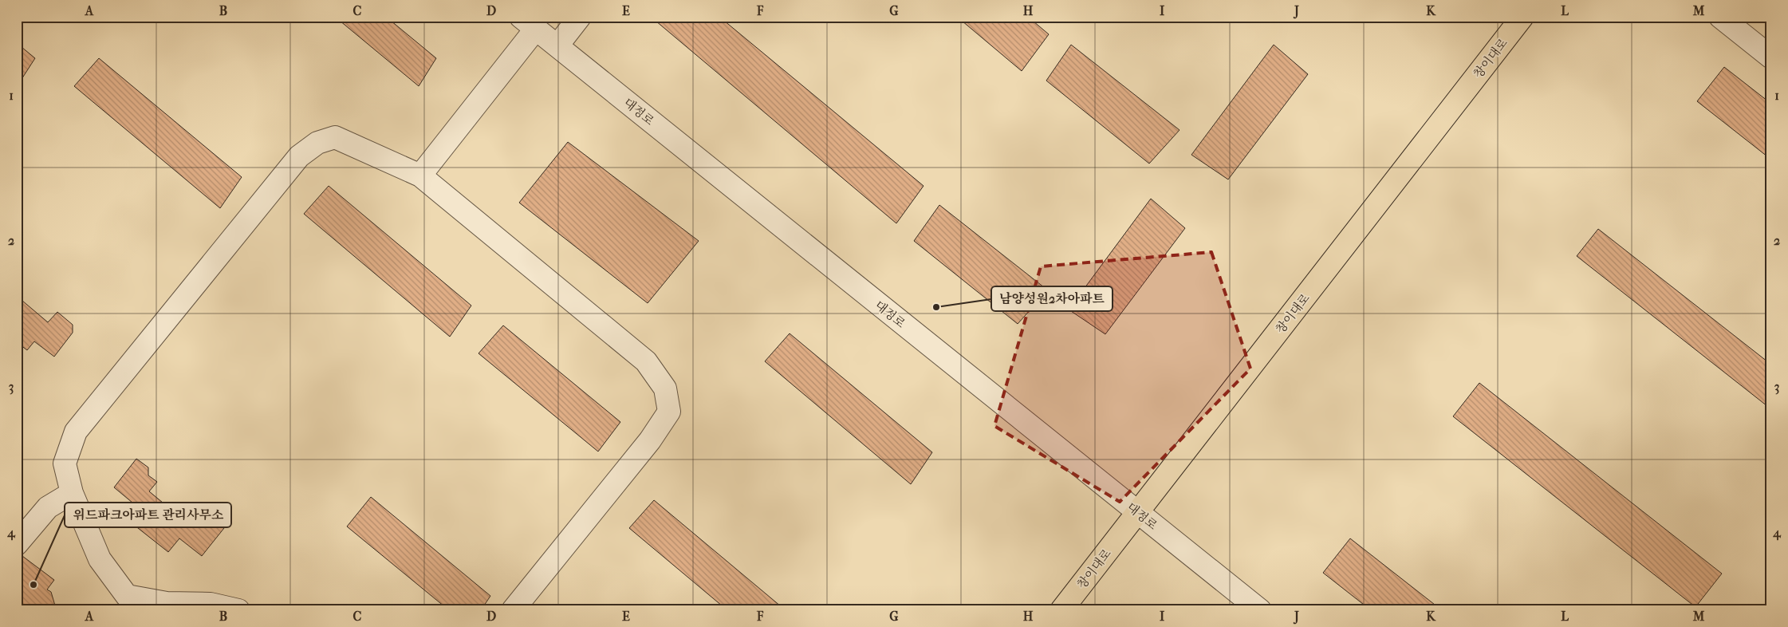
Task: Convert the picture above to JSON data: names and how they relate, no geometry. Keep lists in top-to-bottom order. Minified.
{"streets":{"main road":["창이대로"],"street":["대정로"]},"crossings":[["창이대로","대정로"]],"places":["남양성원2차아파트","위드파크아파트 관리사무소"],"grid":{"columns":["A","B","C","D","E","F","G","H","I","J","K","L","M"],"rows":["1","2","3","4"]}}
